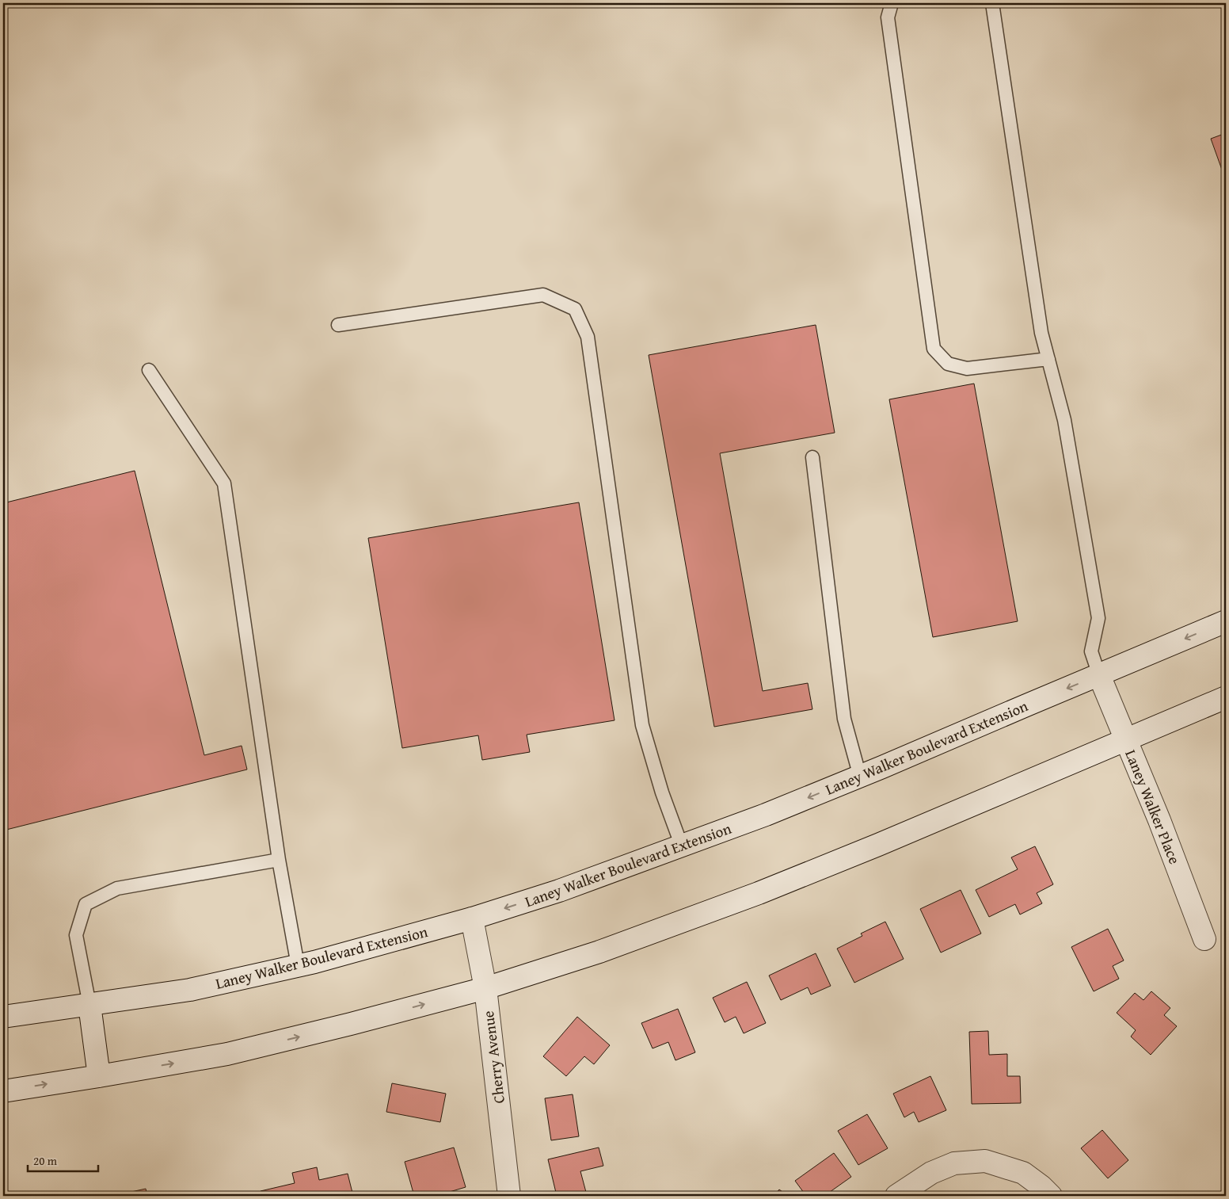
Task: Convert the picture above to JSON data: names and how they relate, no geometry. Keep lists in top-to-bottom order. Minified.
{"streets":{"main road":["Laney Walker Boulevard Extension","Laney Walker Place","Cherry Avenue"]},"crossings":[["Laney Walker Boulevard Extension","Laney Walker Place"],["Laney Walker Boulevard Extension","Cherry Avenue"]],"scale_bar":"20 m"}
